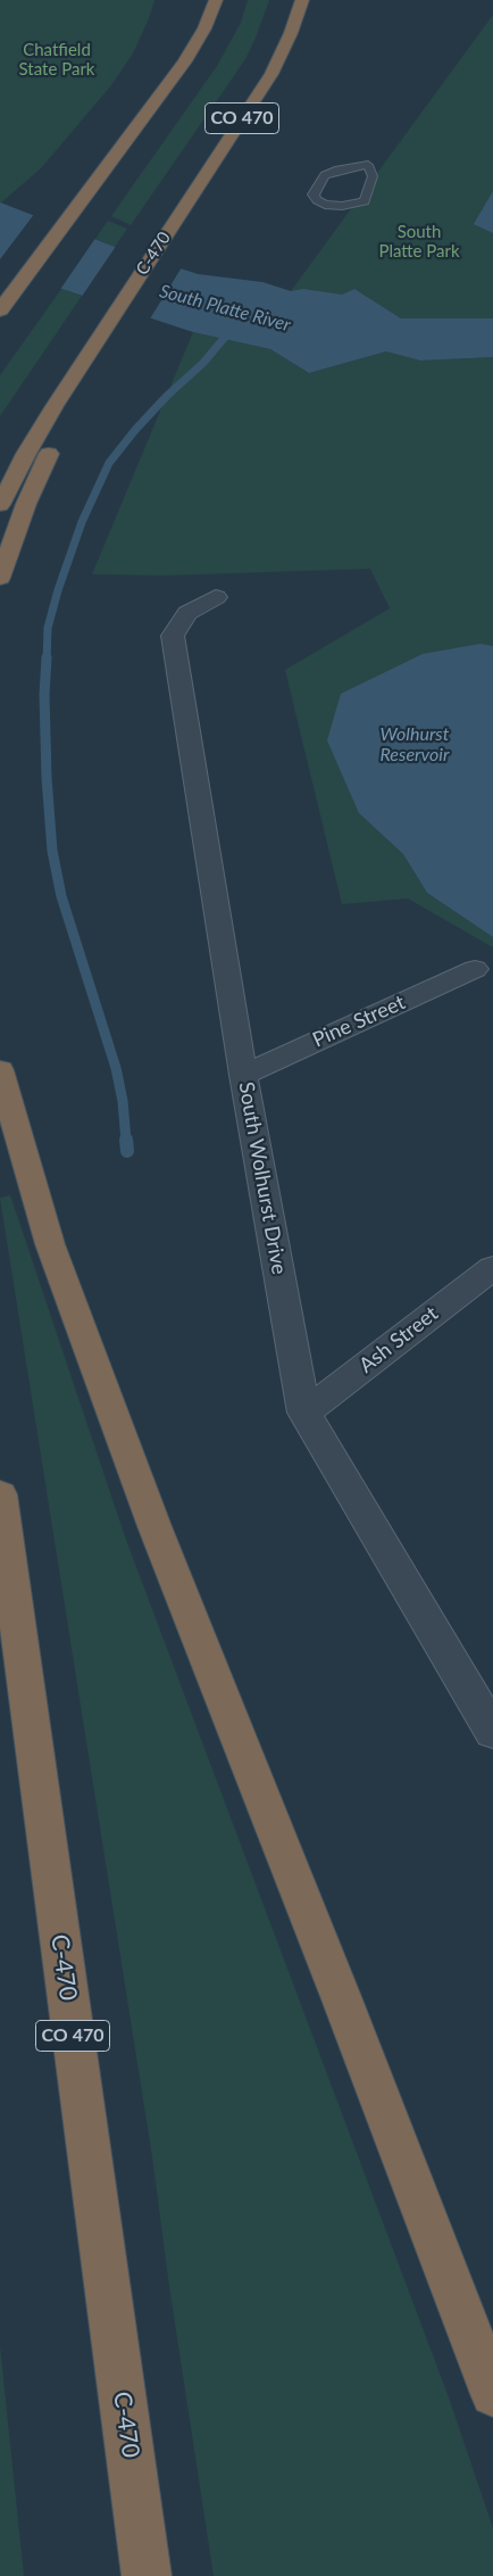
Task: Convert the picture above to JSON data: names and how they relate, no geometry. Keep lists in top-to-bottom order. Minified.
{"streets":{"highway":["CO 470","C-470"],"street":["Pine Street","South Wolhurst Drive","Ash Street"]},"crossings":[["Pine Street","South Wolhurst Drive"],["South Wolhurst Drive","Ash Street"]],"water":["South Platte River","Wolhurst Reservoir"],"parks":["Chatfield State Park","South Platte Park"]}
